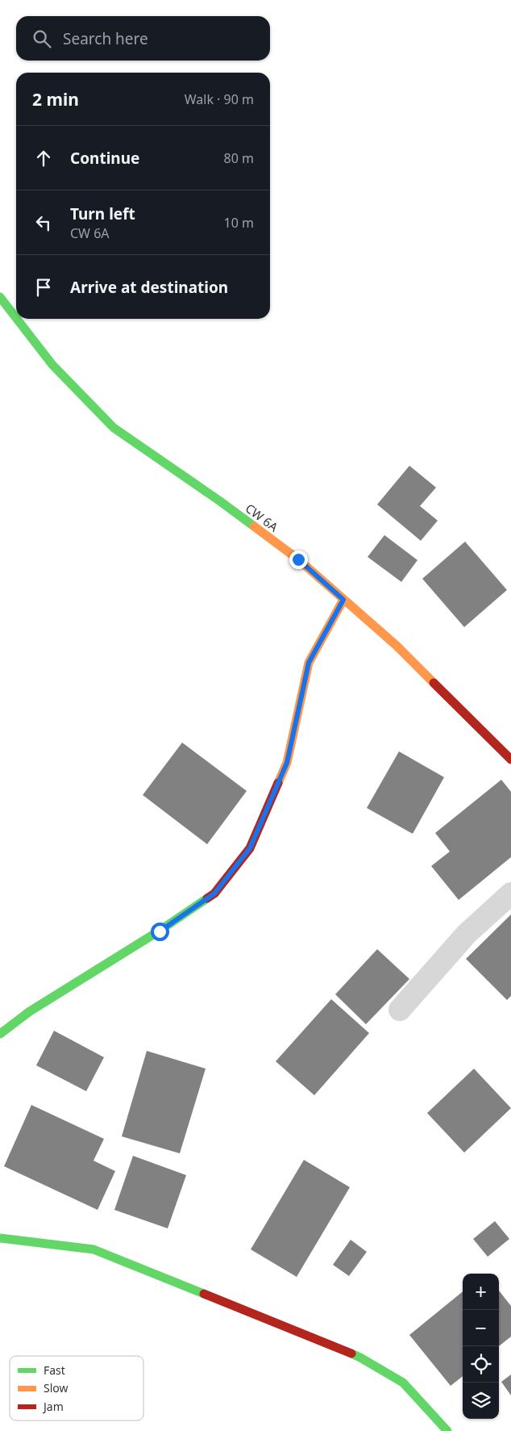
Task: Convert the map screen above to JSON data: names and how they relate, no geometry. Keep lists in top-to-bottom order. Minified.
{"streets":{"street":["CW 6A"]},"legend":["Fast","Slow","Jam"],"page":{"search":"Search here","heading":["2 min","Walk · 90 m"],"list":[["Continue","80 m"],["Turn left","CW 6A","10 m"],"Arrive at destination"],"map_buttons":["+","−"]}}
